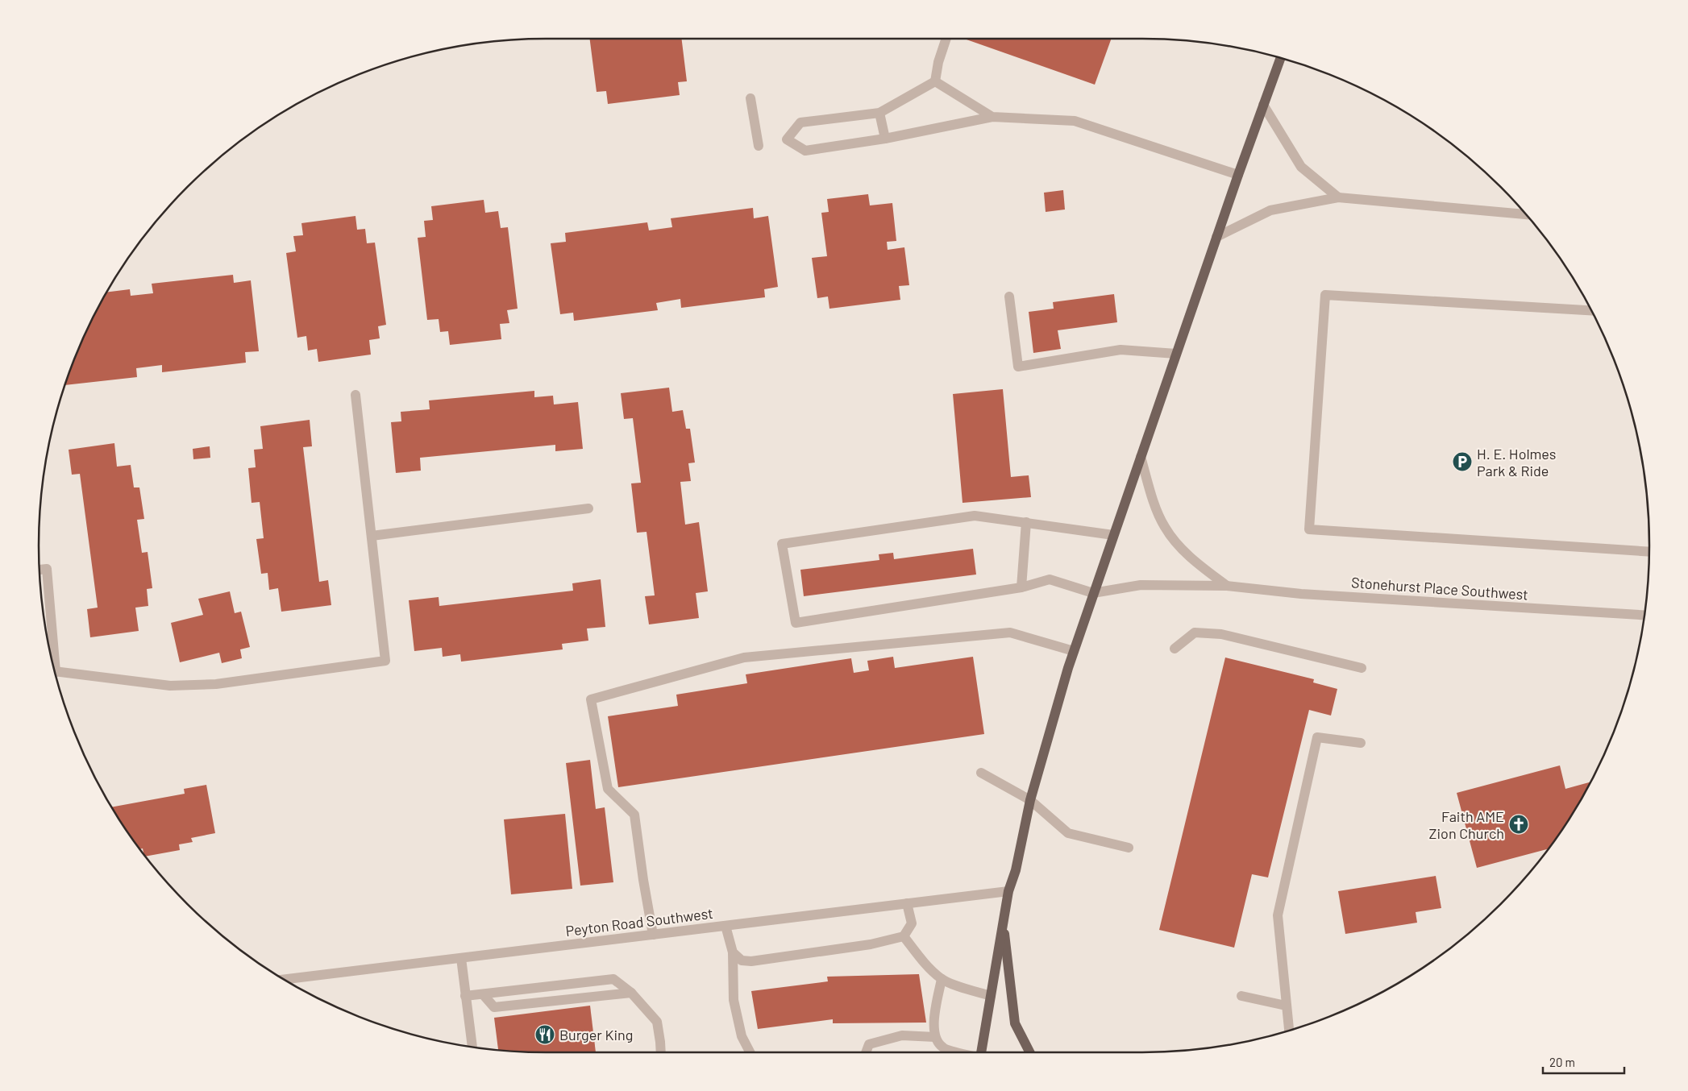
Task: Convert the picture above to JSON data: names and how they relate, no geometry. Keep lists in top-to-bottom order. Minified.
{"streets":{"street":["Stonehurst Place Southwest","Peyton Road Southwest"]},"places":{"parking":["H. E. Holmes Park & Ride"],"church":["Faith AME Zion Church"],"restaurant":["Burger King"]},"scale_bar":"20 m"}
